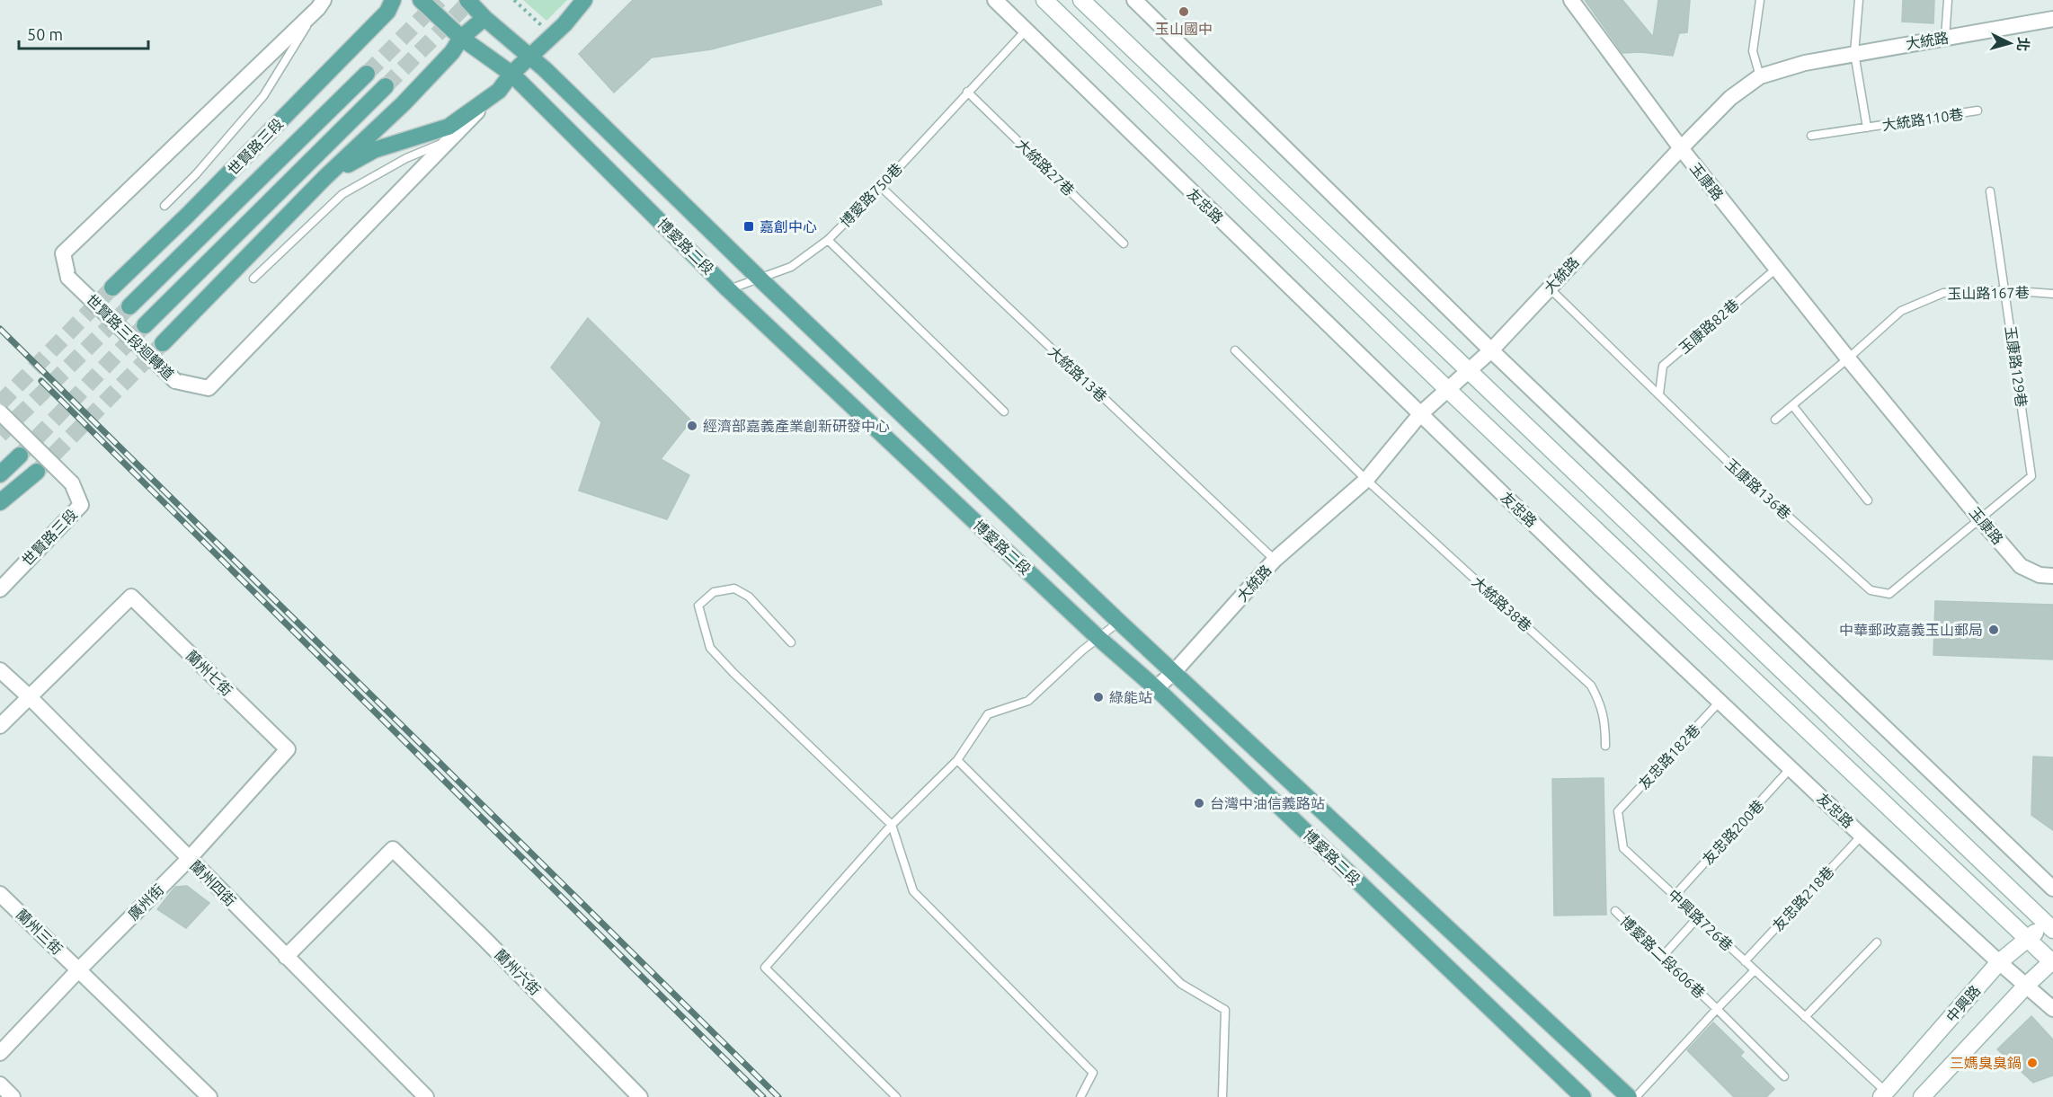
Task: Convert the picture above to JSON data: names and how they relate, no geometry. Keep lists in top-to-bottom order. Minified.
{"streets":{"main road":["世賢路三段","博愛路二段"],"street":["大統路","玉康路","友忠路","世賢路三段迴轉道","蘭州七街","蘭州四街","廣州街","蘭州三街","蘭州六街","中興路"],"lane":["大統路110巷","大統路27巷","博愛路750巷","玉山路167巷","玉康路82巷","玉康路129巷","大統路13巷","玉康路136巷","大統路38巷","友忠路182巷","友忠路200巷","友忠路218巷","中興路726巷","博愛路二段606巷"]},"crossings":[["大統路","大統路110巷"],["大統路","玉康路"],["大統路","友忠路"],["大統路","博愛路二段"],["大統路","大統路13巷"],["大統路","玉康路136巷"],["大統路","大統路38巷"],["世賢路三段","世賢路三段迴轉道"],["大統路27巷","博愛路750巷"],["玉康路","玉山路167巷"],["玉康路","玉康路82巷"],["玉康路","玉康路129巷"],["玉康路","玉康路136巷"],["博愛路750巷","友忠路"],["博愛路750巷","博愛路二段"],["博愛路750巷","大統路13巷"],["友忠路","友忠路182巷"],["友忠路","友忠路200巷"],["友忠路","友忠路218巷"],["友忠路","中興路"],["玉山路167巷","玉康路129巷"],["玉康路82巷","玉康路136巷"],["玉康路129巷","玉康路136巷"],["蘭州七街","蘭州四街"],["蘭州七街","廣州街"],["友忠路182巷","中興路726巷"],["友忠路200巷","中興路726巷"],["蘭州四街","廣州街"],["蘭州四街","蘭州六街"],["友忠路218巷","中興路726巷"],["廣州街","蘭州三街"],["中興路726巷","中興路"]],"places":{"other":["玉山國中","經濟部嘉義產業創新研發中心","中華郵政嘉義玉山郵局","綠能站","台灣中油信義路站","三媽臭臭鍋"],"transit":["嘉創中心"]},"scale_bar":"50 m","north":"right"}
